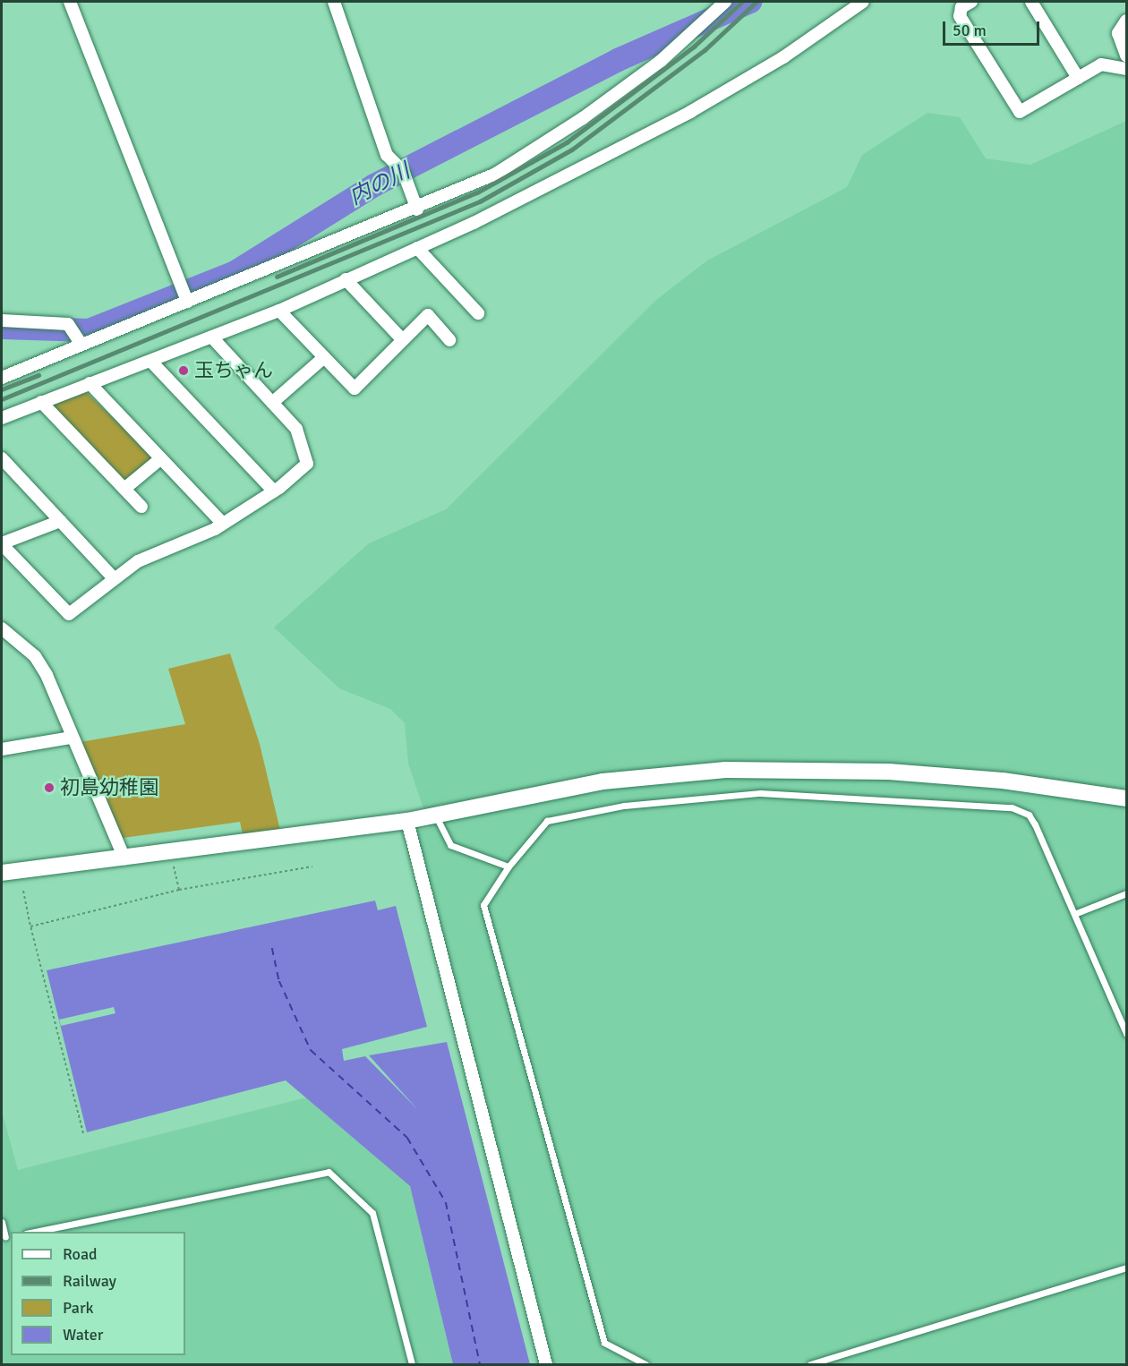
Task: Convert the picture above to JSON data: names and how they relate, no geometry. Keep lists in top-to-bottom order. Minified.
{"water":["内の川"],"places":["玉ちゃん","初島幼稚園"],"legend":["Road","Railway","Park","Water"],"scale_bar":"50 m"}
